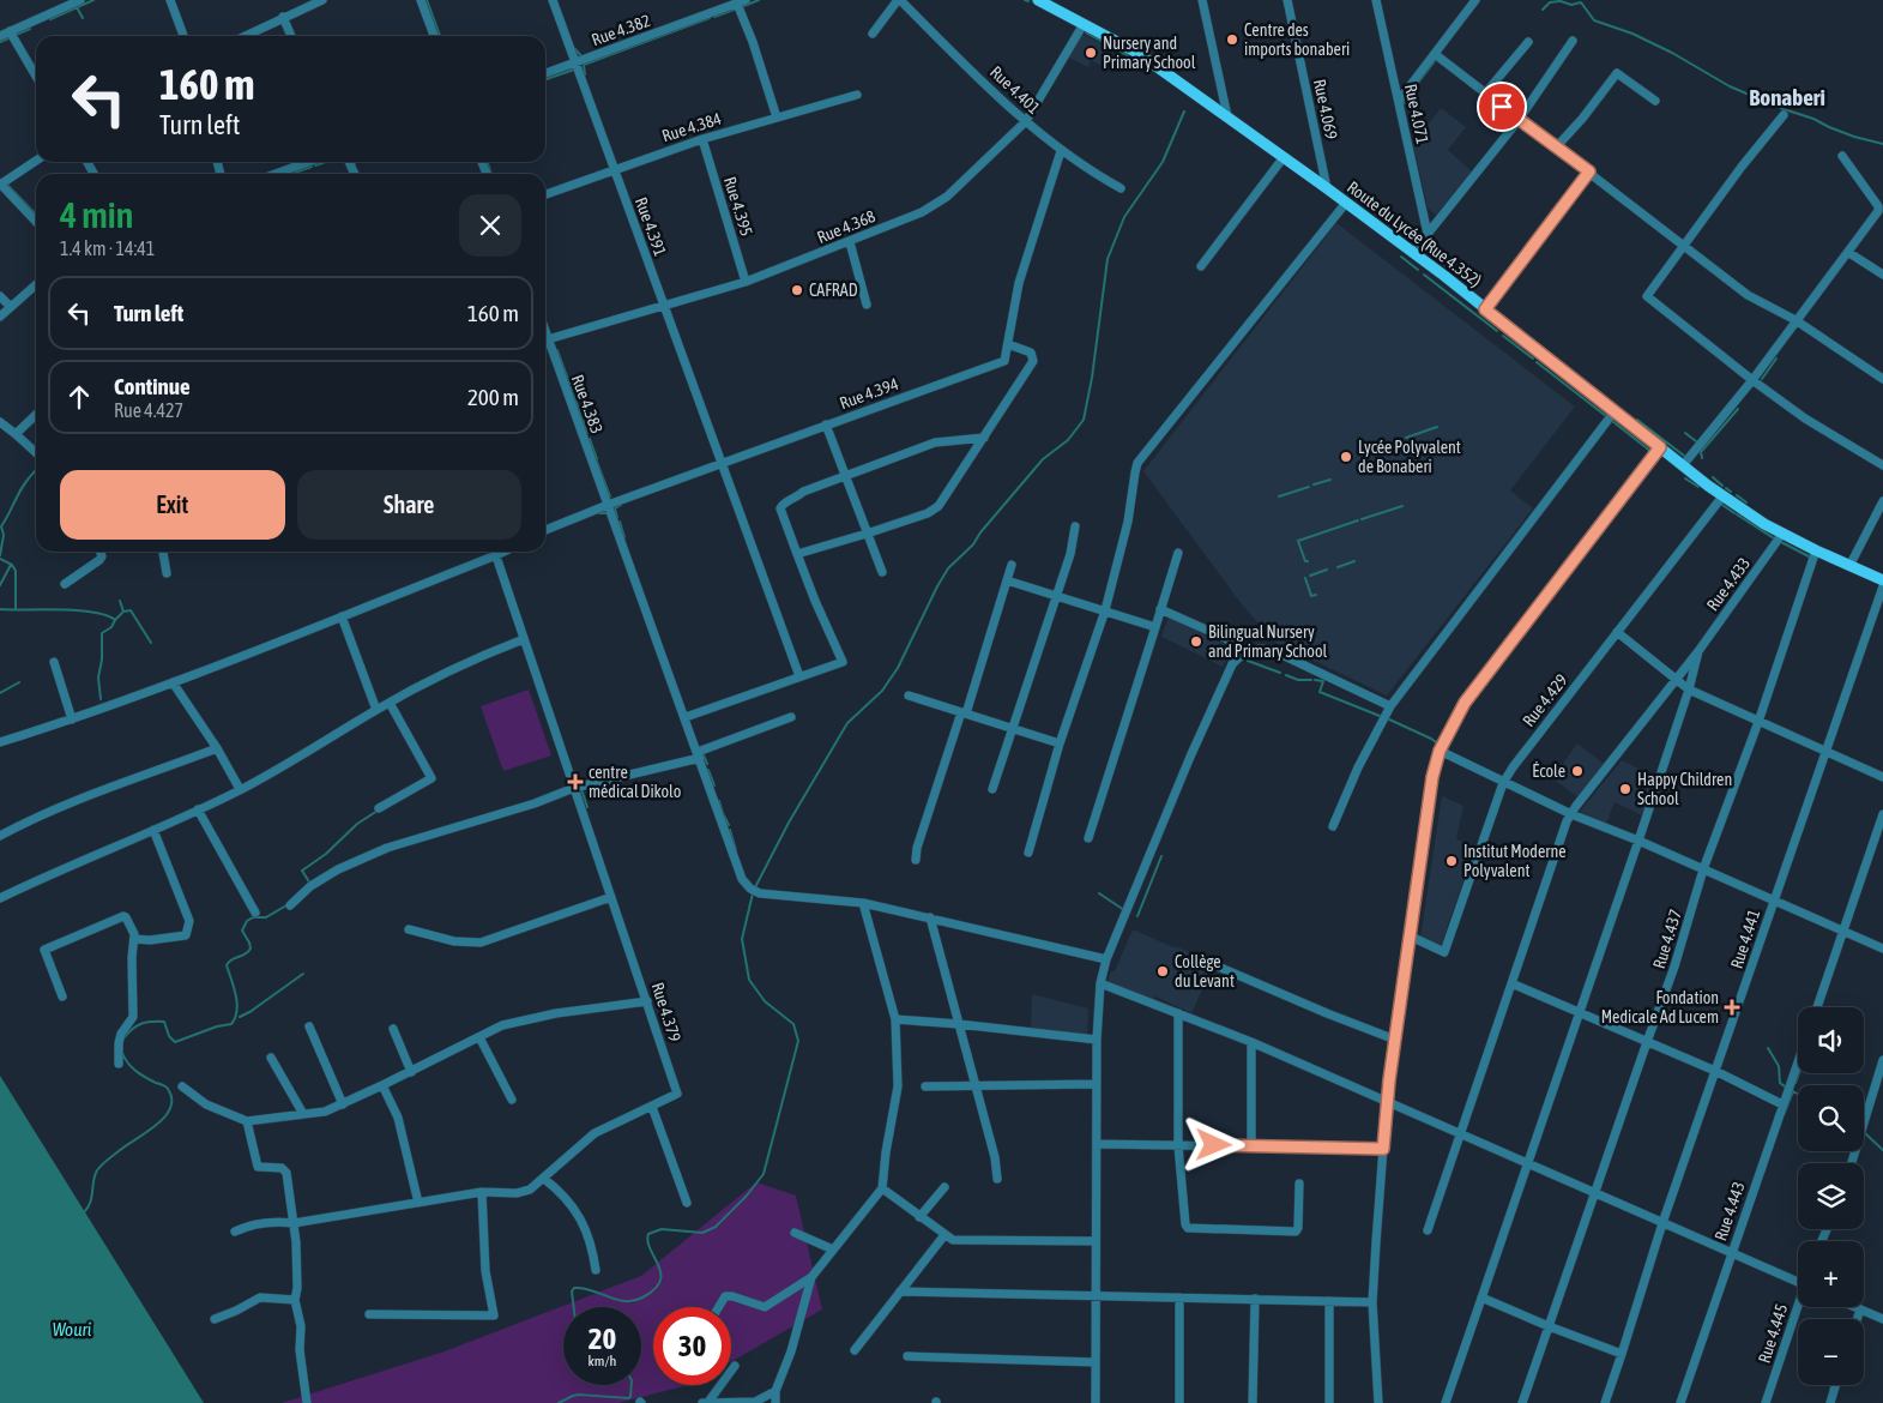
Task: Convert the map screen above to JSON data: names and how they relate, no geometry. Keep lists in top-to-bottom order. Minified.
{"streets":{"main road":["Route du Lycée (Rue 4.352)"],"street":["Rue 4.382","Rue 4.401","Rue 4.069","Rue 4.071","Rue 4.384","Rue 4.395","Rue 4.391","Rue 4.368","Rue 4.394","Rue 4.383","Rue 4.433","Rue 4.429","Rue 4.437","Rue 4.441","Rue 4.379","Rue 4.443","Rue 4.445"]},"crossings":[["Rue 4.382","Rue 4.391"],["Rue 4.401","Rue 4.368"],["Rue 4.401","Rue 4.394"],["Rue 4.069","Route du Lycée (Rue 4.352)"],["Rue 4.384","Rue 4.395"],["Rue 4.384","Rue 4.391"],["Rue 4.395","Rue 4.368"],["Rue 4.391","Rue 4.368"],["Rue 4.391","Rue 4.394"],["Rue 4.368","Route du Lycée (Rue 4.352)"],["Route du Lycée (Rue 4.352)","Rue 4.433"],["Route du Lycée (Rue 4.352)","Rue 4.429"],["Route du Lycée (Rue 4.352)","Rue 4.437"],["Rue 4.394","Rue 4.383"]],"districts":["Bonaberi"],"water":["Wouri"],"places":{"other":["Centre des imports bonaberi","Nursery and Primary School","CAFRAD","Lycée Polyvalent de Bonaberi","Bilingual Nursery and Primary School","École","Happy Children School","Institut Moderne Polyvalent","Collège du Levant"],"health":["centre médical Dikolo","Fondation Medicale Ad Lucem"]},"page":{"turn":["160 m","Turn left"],"heading":["4 min","1.4 km · 14:41"],"list":[{"name":"Turn left","value":"160 m"},{"name":"Continue","note":"Rue 4.427","value":"200 m"}],"buttons":["Exit","Share"],"map_buttons":["+","−"],"speed":"20 km/h","limit":"30"}}
